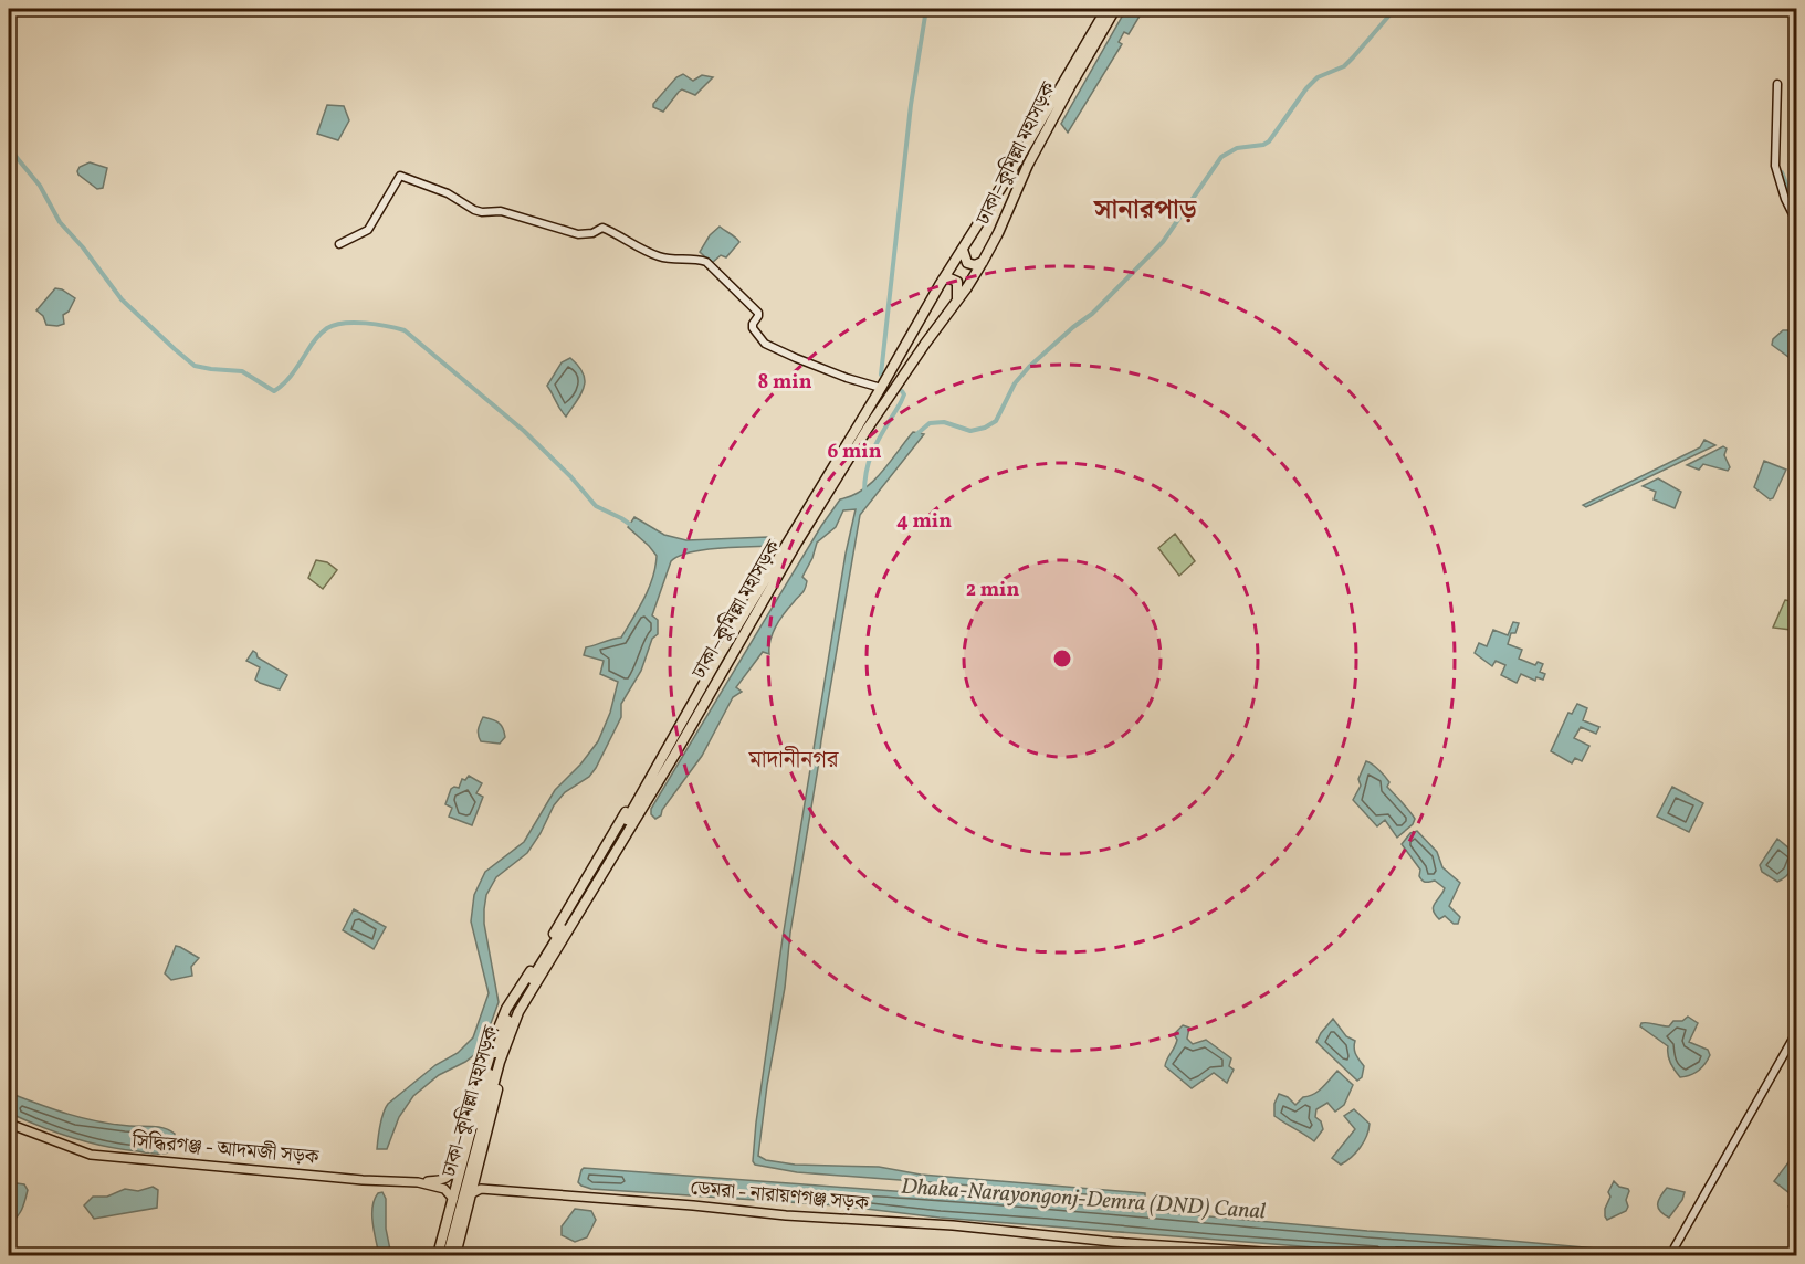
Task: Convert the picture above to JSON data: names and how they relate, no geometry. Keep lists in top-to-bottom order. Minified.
{"streets":{"highway":["ঢাকা–কুমিল্লা মহাসড়ক"],"main road":["সিদ্ধিরগঞ্জ - আদমজী সড়ক","ডেমরা - নারায়ণগঞ্জ সড়ক"]},"districts":["সানারপাড়","মাদানীনগর"],"water":["Dhaka-Narayongonj-Demra (DND) Canal"],"rings":["8 min","6 min","4 min","2 min"]}
